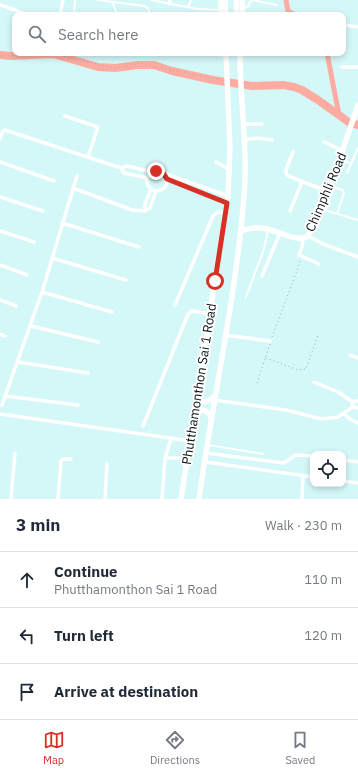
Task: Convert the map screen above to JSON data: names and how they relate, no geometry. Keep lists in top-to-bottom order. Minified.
{"streets":{"main road":["Chimphli Road","Phutthamonthon Sai 1 Road"]},"crossings":[["Chimphli Road","Phutthamonthon Sai 1 Road"]],"page":{"search":"Search here","heading":["3 min","Walk · 230 m"],"list":[["Continue","Phutthamonthon Sai 1 Road","110 m"],["Turn left","120 m"],"Arrive at destination"],"nav":["Map","Directions","Saved"]}}
